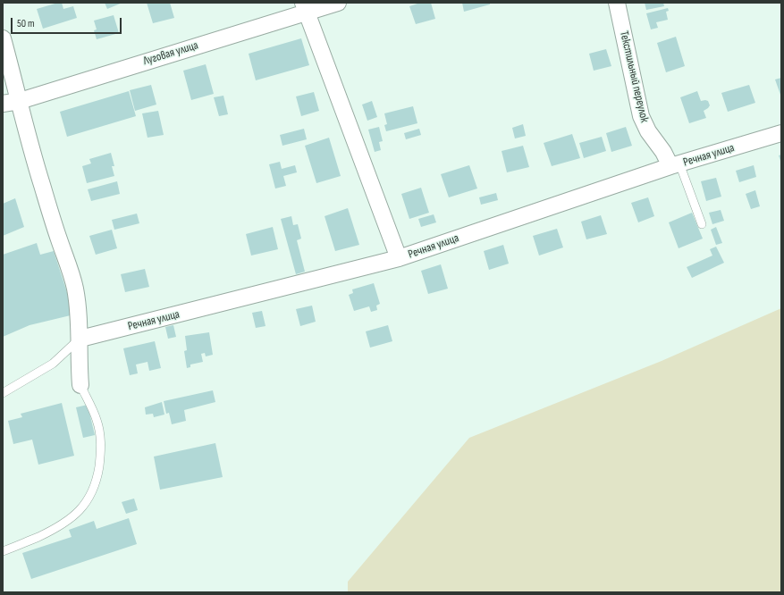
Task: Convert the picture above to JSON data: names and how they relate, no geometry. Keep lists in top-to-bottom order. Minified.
{"streets":{"street":["Луговая улица","Текстильный переулок","Речная улица"]},"crossings":[["Текстильный переулок","Речная улица"]],"scale_bar":"50 m"}
